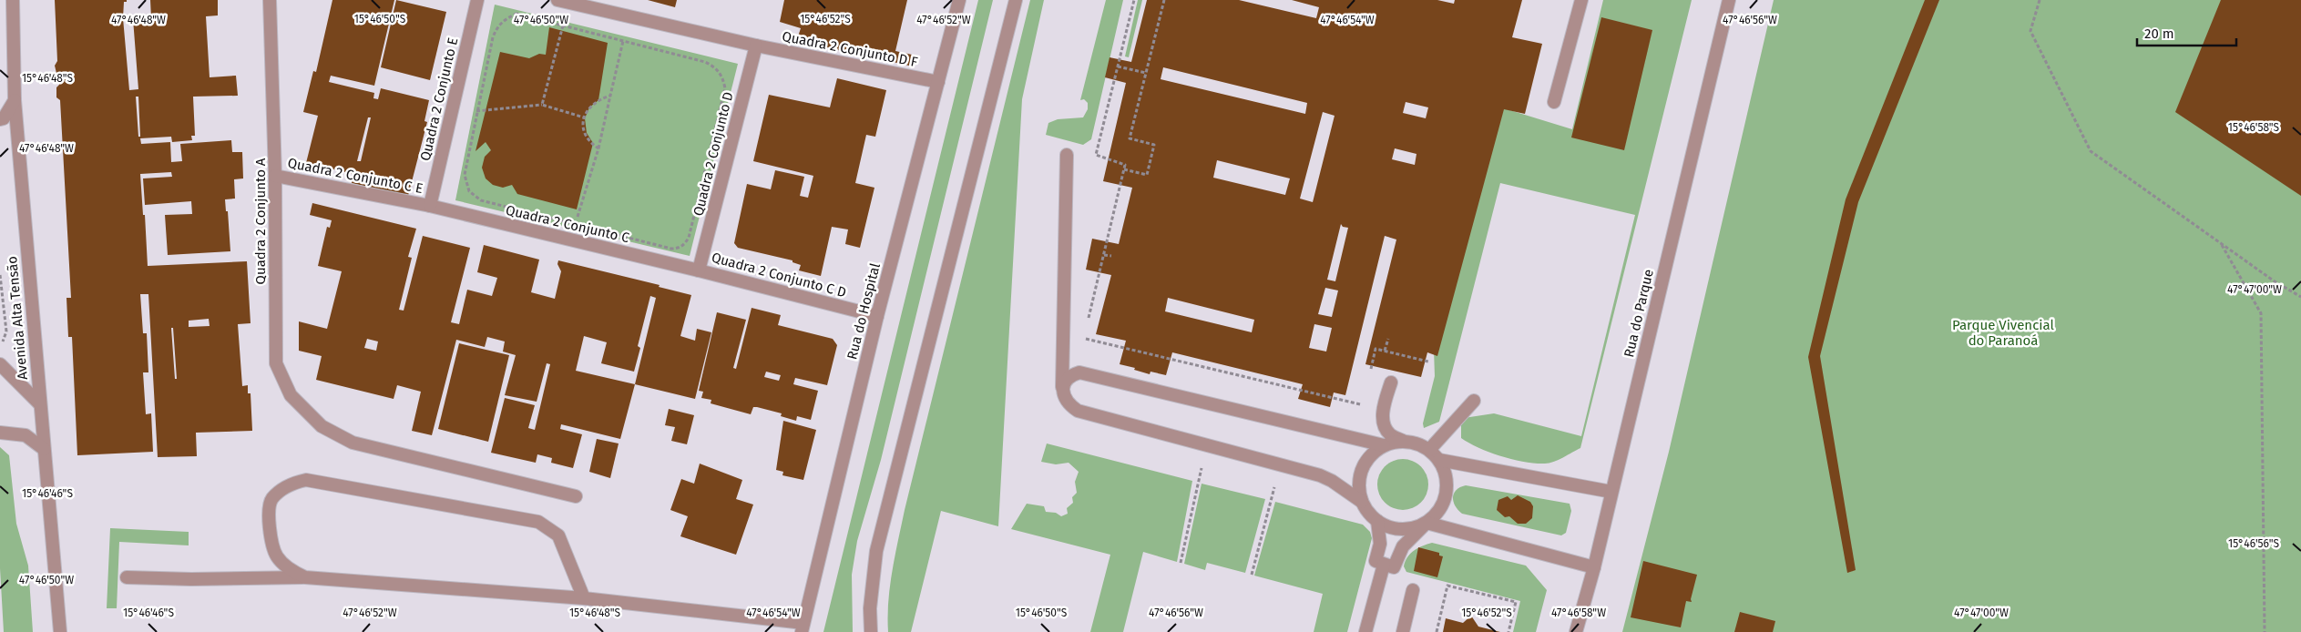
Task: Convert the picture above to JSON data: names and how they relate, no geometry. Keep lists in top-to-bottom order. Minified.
{"streets":{"street":["Quadra 2 Conjunto D F","Quadra 2 Conjunto E","Quadra 2 Conjunto D","Quadra 2 Conjunto C E","Quadra 2 Conjunto A","Quadra 2 Conjunto C","Quadra 2 Conjunto C D","Rua do Hospital","Rua do Parque","Avenida Alta Tensão"]},"crossings":[["Quadra 2 Conjunto D F","Quadra 2 Conjunto D"],["Quadra 2 Conjunto D F","Rua do Hospital"],["Quadra 2 Conjunto E","Quadra 2 Conjunto C E"],["Quadra 2 Conjunto E","Quadra 2 Conjunto C"],["Quadra 2 Conjunto D","Quadra 2 Conjunto C"],["Quadra 2 Conjunto D","Quadra 2 Conjunto C D"],["Quadra 2 Conjunto C E","Quadra 2 Conjunto A"],["Quadra 2 Conjunto C E","Quadra 2 Conjunto C"],["Quadra 2 Conjunto C","Quadra 2 Conjunto C D"],["Quadra 2 Conjunto C D","Rua do Hospital"]],"parks":["Parque Vivencial do Paranoá"],"scale_bar":"20 m","coordinates":["15°46'52\"S","15°46'50\"S","47°46'56\"W","47°46'48\"W","47°46'50\"W","47°46'52\"W","47°46'54\"W","15°46'48\"S","15°46'58\"S","47°47'00\"W","15°46'46\"S","15°46'56\"S","47°46'58\"W"]}
